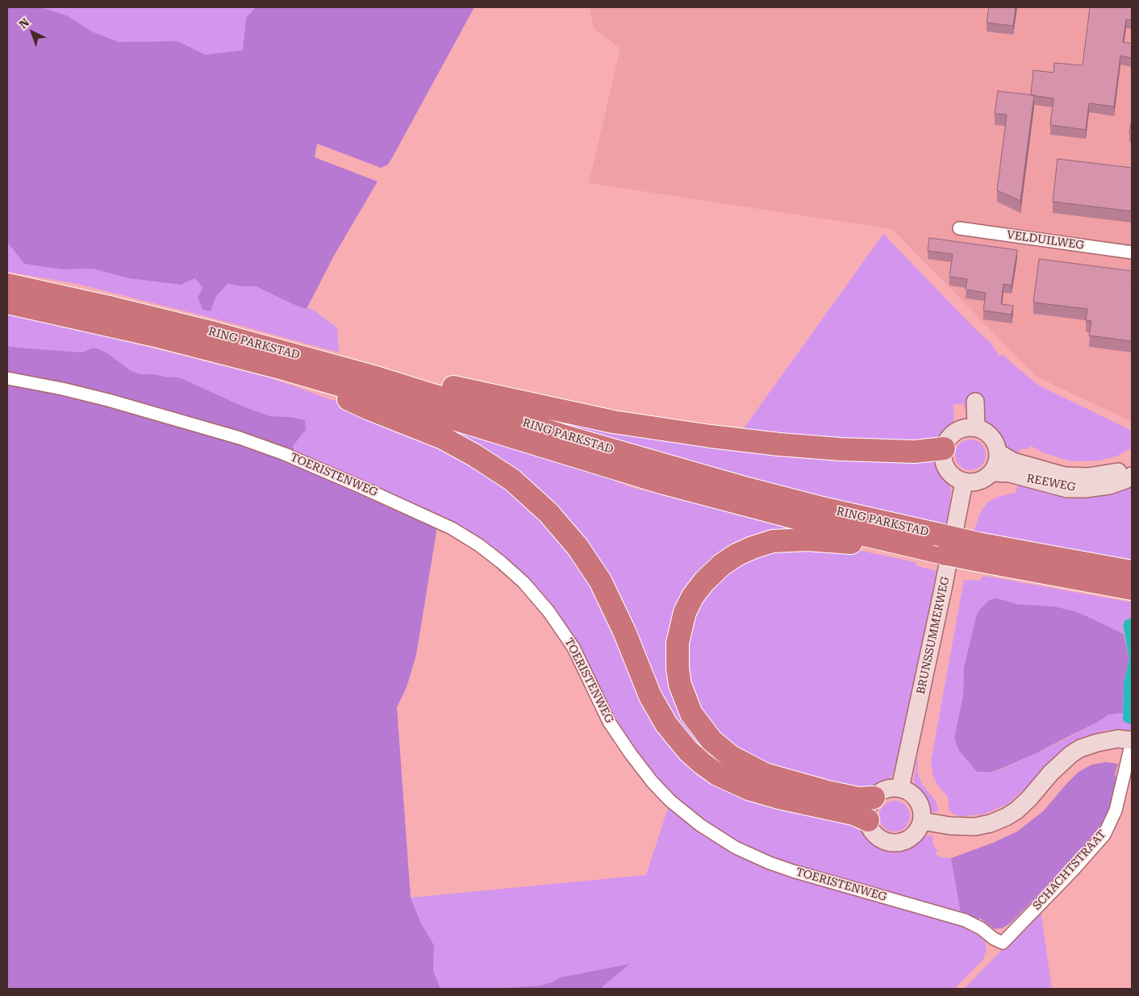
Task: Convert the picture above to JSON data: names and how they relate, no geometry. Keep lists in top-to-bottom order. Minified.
{"streets":{"highway":["RING PARKSTAD"],"street":["VELDUILWEG","TOERISTENWEG","REEWEG","BRUNSSUMMERWEG","SCHACHTSTRAAT"]},"crossings":[["TOERISTENWEG","SCHACHTSTRAAT"],["REEWEG","BRUNSSUMMERWEG"]],"north":"top left"}
